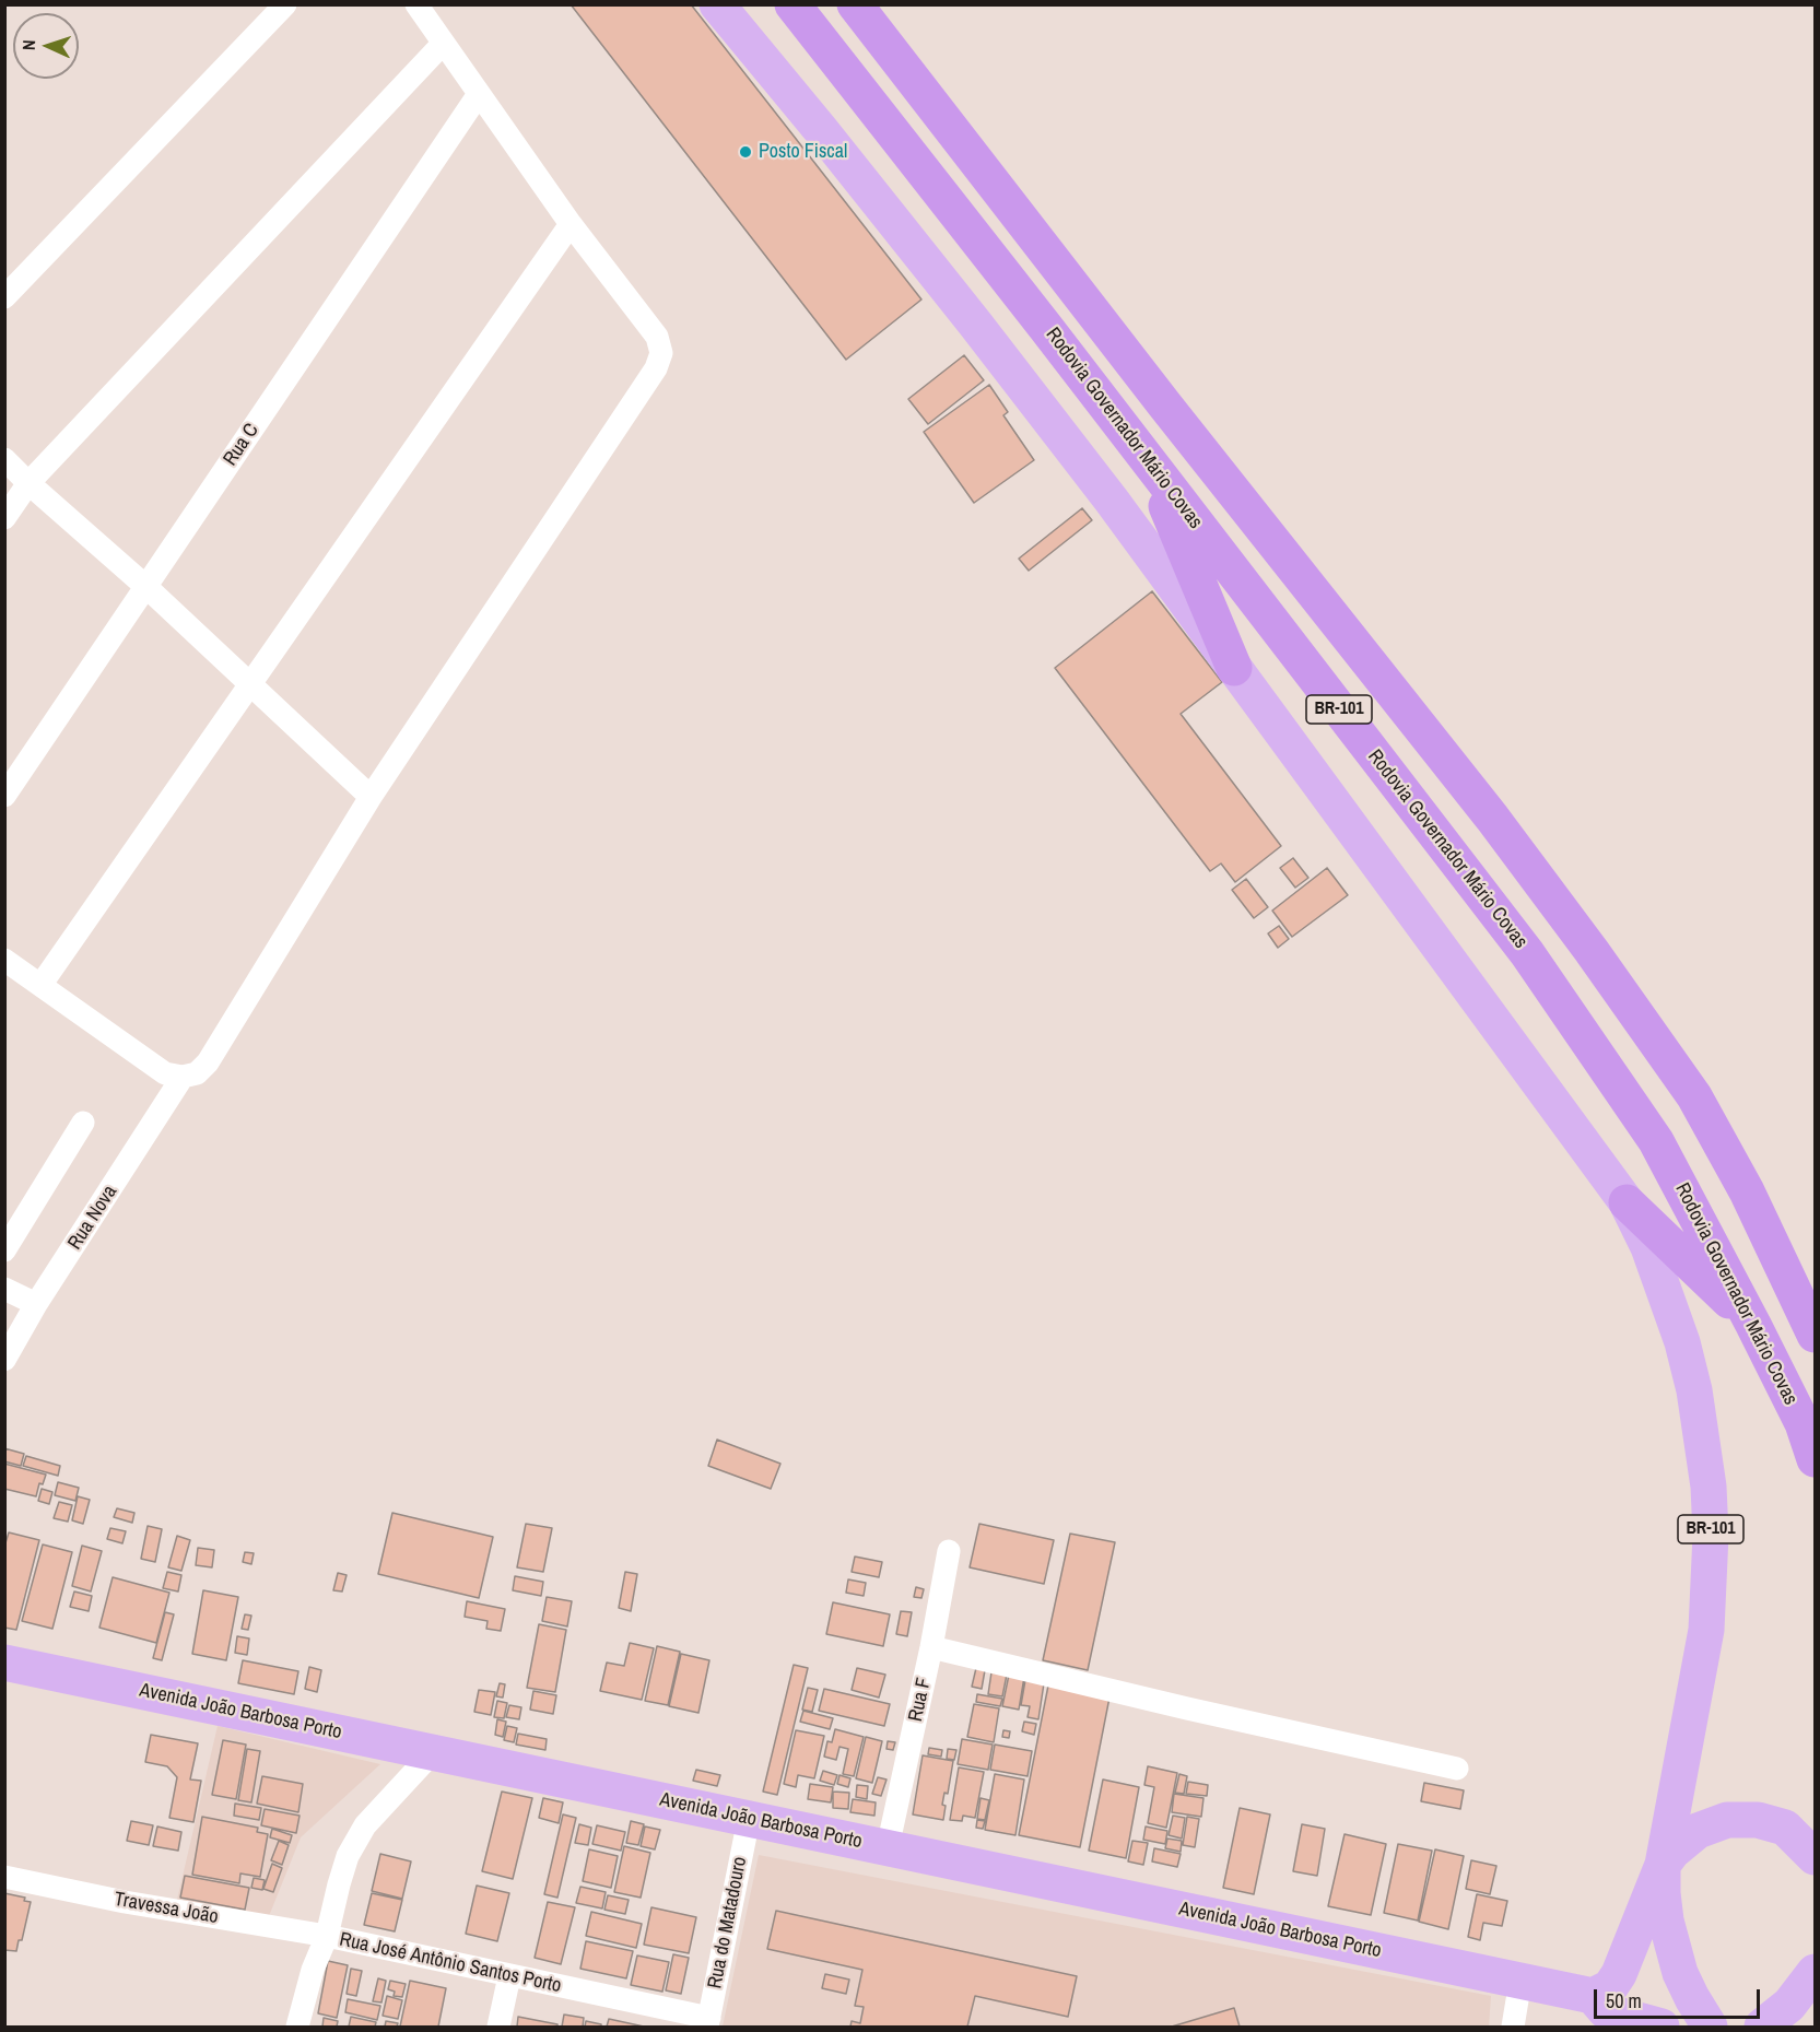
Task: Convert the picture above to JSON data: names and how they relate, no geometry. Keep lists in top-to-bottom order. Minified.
{"streets":{"highway":["Rodovia Governador Mário Covas","BR-101"],"main road":["Avenida João Barbosa Porto"],"street":["Rua C","Rua Nova","Rua F","Travessa João","Rua do Matadouro","Rua José Antônio Santos Porto"]},"crossings":[["Rua F","Avenida João Barbosa Porto"],["Avenida João Barbosa Porto","Rua do Matadouro"],["Avenida João Barbosa Porto","Rua José Antônio Santos Porto"],["Travessa João","Rua José Antônio Santos Porto"],["Rua do Matadouro","Rua José Antônio Santos Porto"]],"places":["Posto Fiscal"],"scale_bar":"50 m","north":"left"}
